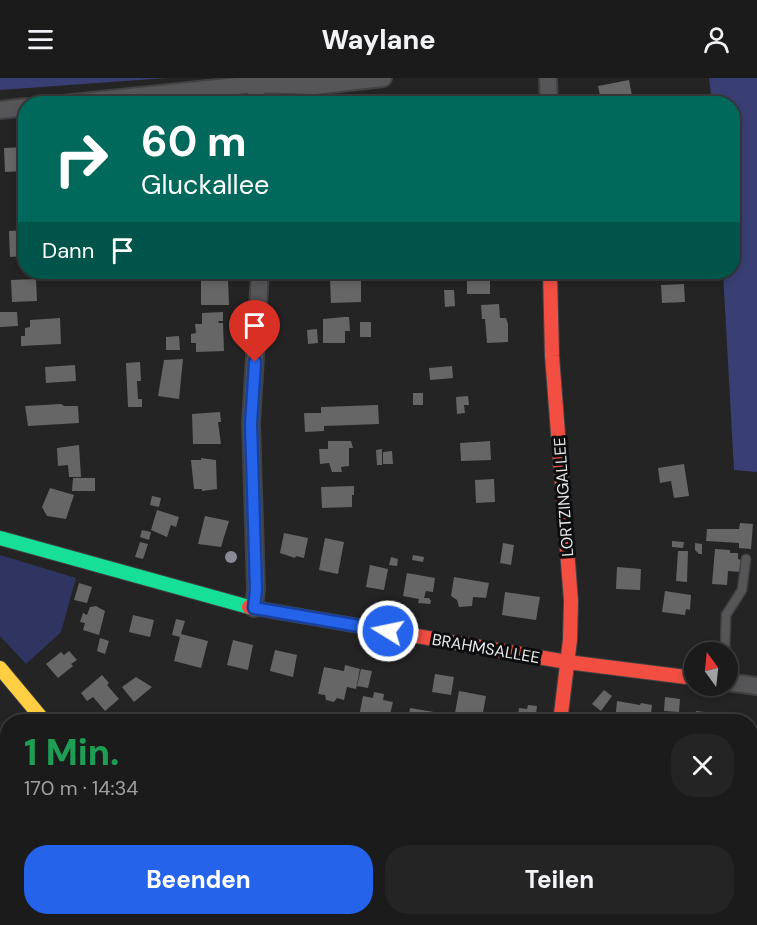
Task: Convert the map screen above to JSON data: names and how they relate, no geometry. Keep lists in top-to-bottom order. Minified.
{"streets":{"street":["LORTZINGALLEE","BRAHMSALLEE"]},"crossings":[["LORTZINGALLEE","BRAHMSALLEE"]],"north":"top","page":{"header":"Waylane","turn":["60 m","Gluckallee"],"then":"Dann","heading":["1 Min.","170 m · 14:34"],"buttons":["Beenden","Teilen"]}}
